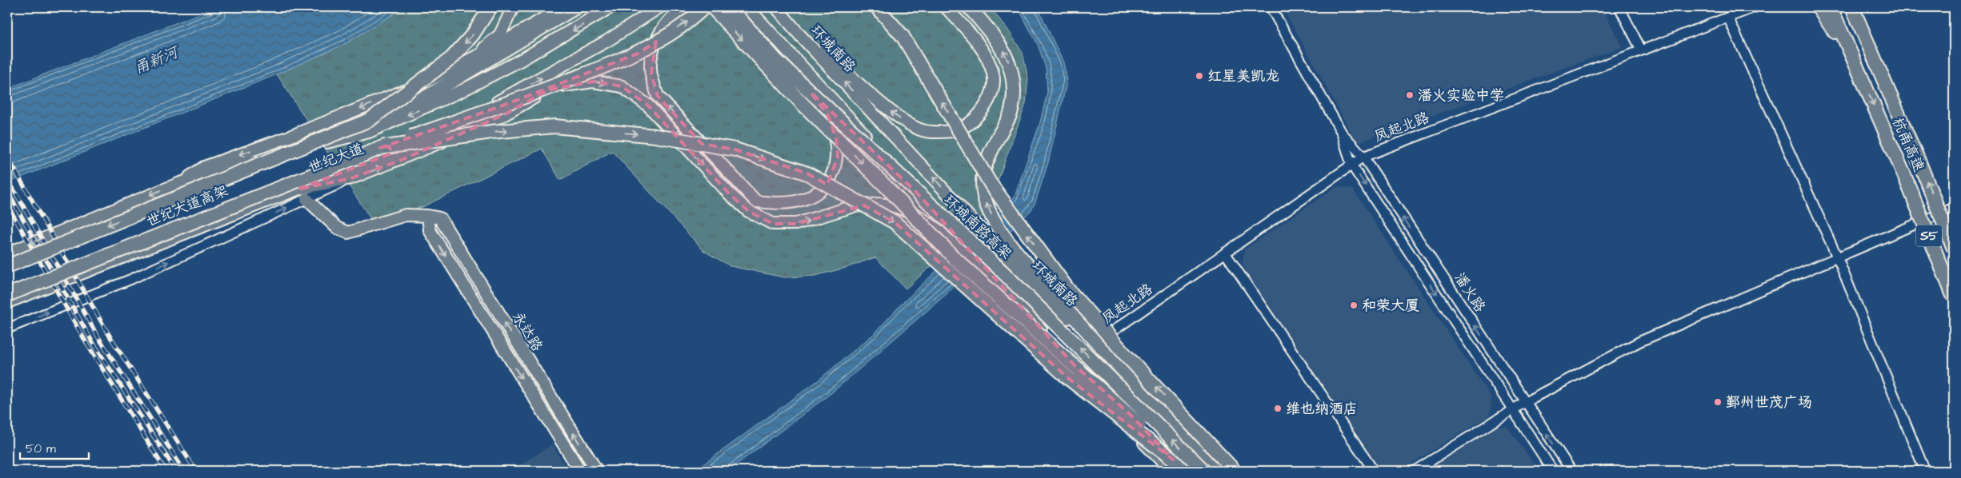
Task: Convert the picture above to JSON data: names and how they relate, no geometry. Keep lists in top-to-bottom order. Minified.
{"streets":{"highway":["杭甬高速","世纪大道高架","环城南路高架","S5"],"main road":["环城南路","世纪大道","永达路"],"street":["凤起北路","潘火路"]},"crossings":[["凤起北路","潘火路"]],"water":["甬新河"],"places":["红星美凯龙","潘火实验中学","和荣大厦","鄞州世茂广场","维也纳酒店"],"scale_bar":"50 m"}
